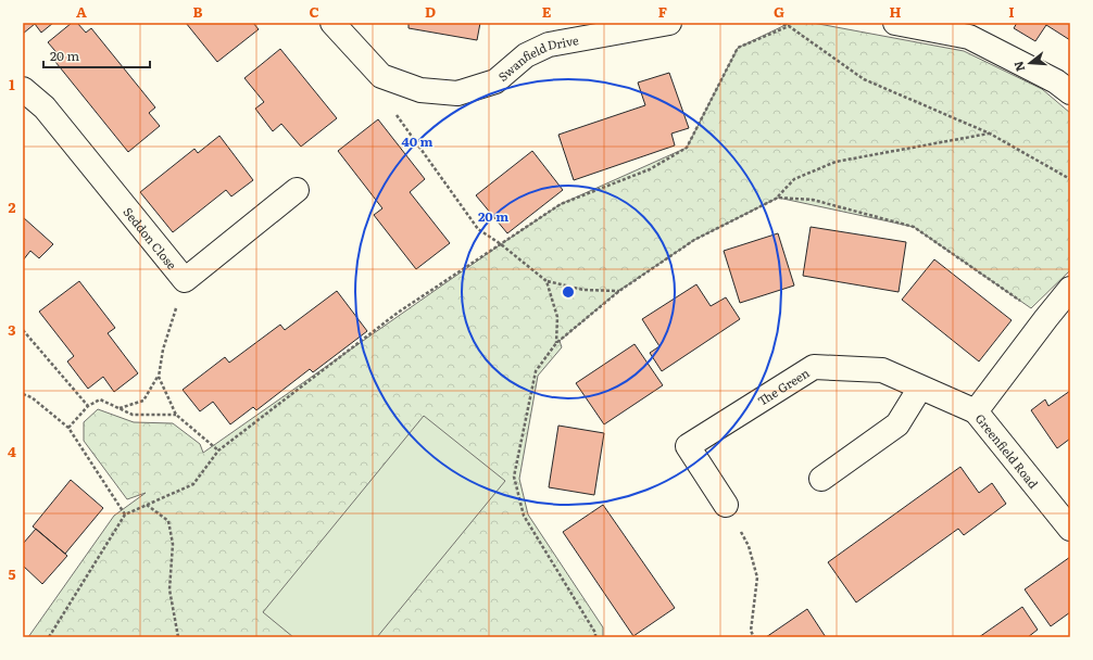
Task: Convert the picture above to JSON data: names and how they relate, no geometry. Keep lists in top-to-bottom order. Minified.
{"streets":{"street":["Swanfield Drive","Seddon Close","The Green","Greenfield Road"]},"crossings":[["The Green","Greenfield Road"]],"scale_bar":"20 m","north":"left","grid":{"columns":["A","B","C","D","E","F","G","H","I"],"rows":["1","2","3","4","5"]},"rings":["40 m","20 m"]}
